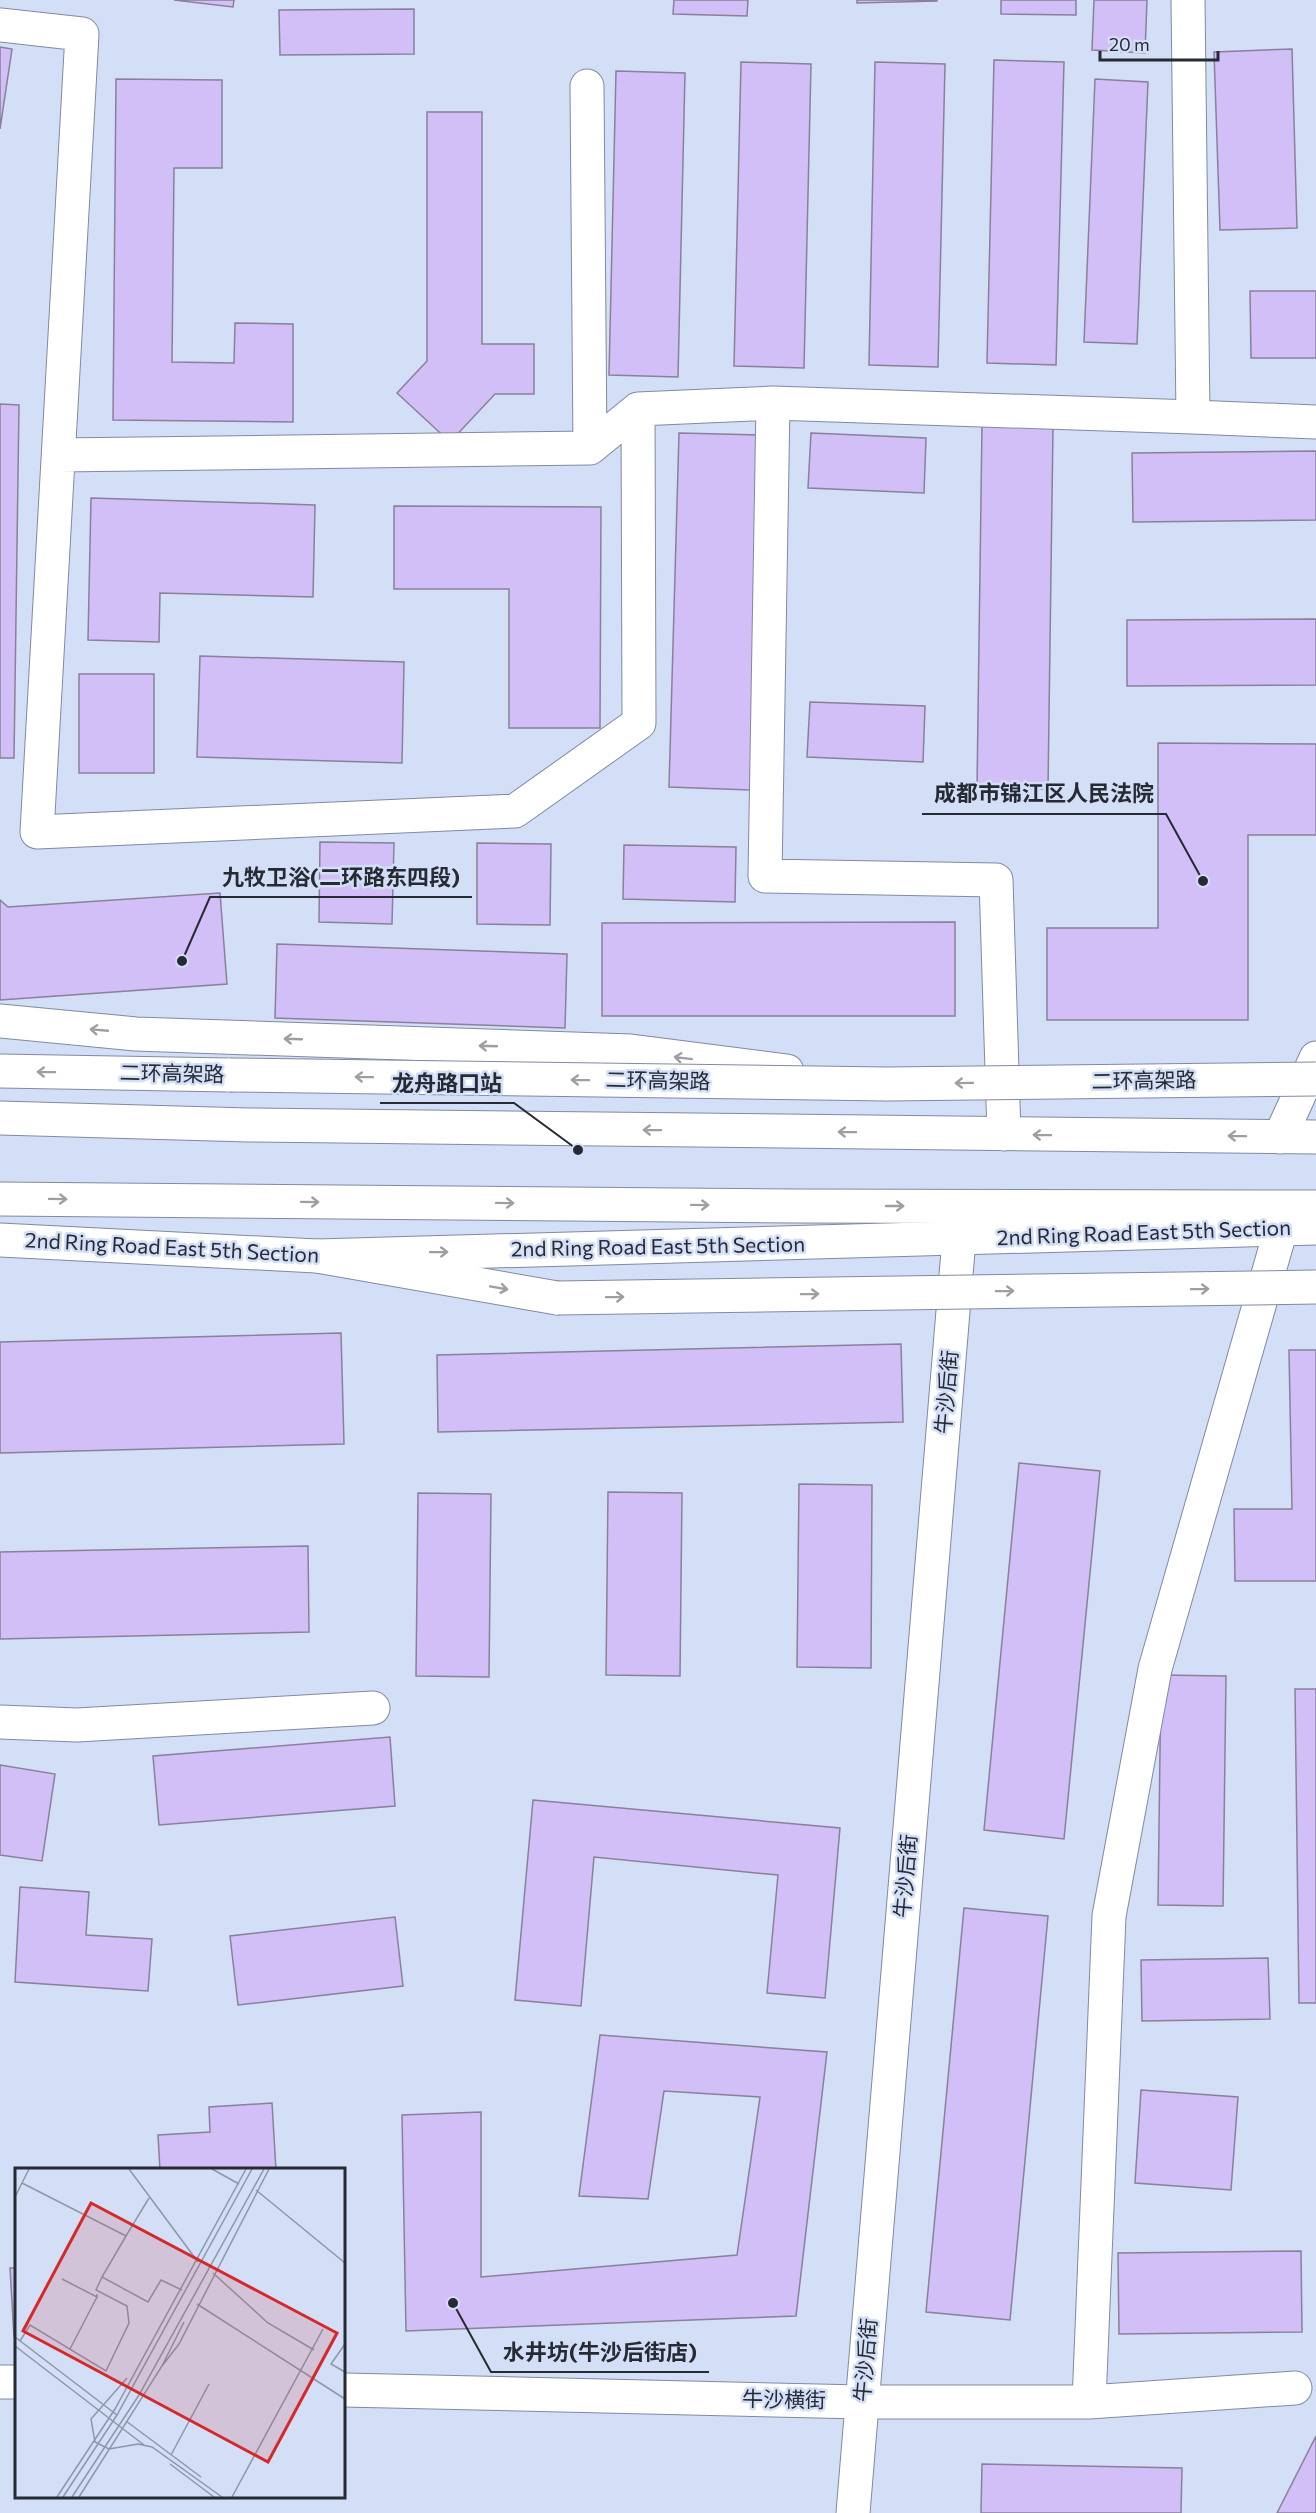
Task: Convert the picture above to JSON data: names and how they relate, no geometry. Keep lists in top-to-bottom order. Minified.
{"streets":{"main road":["二环高架路","2nd Ring Road East 5th Section","牛沙后街","牛沙横街"]},"crossings":[["2nd Ring Road East 5th Section","牛沙后街"],["牛沙后街","牛沙横街"]],"places":["成都市锦江区人民法院","九牧卫浴(二环路东四段)","龙舟路口站","水井坊(牛沙后街店)"],"scale_bar":"20 m"}
